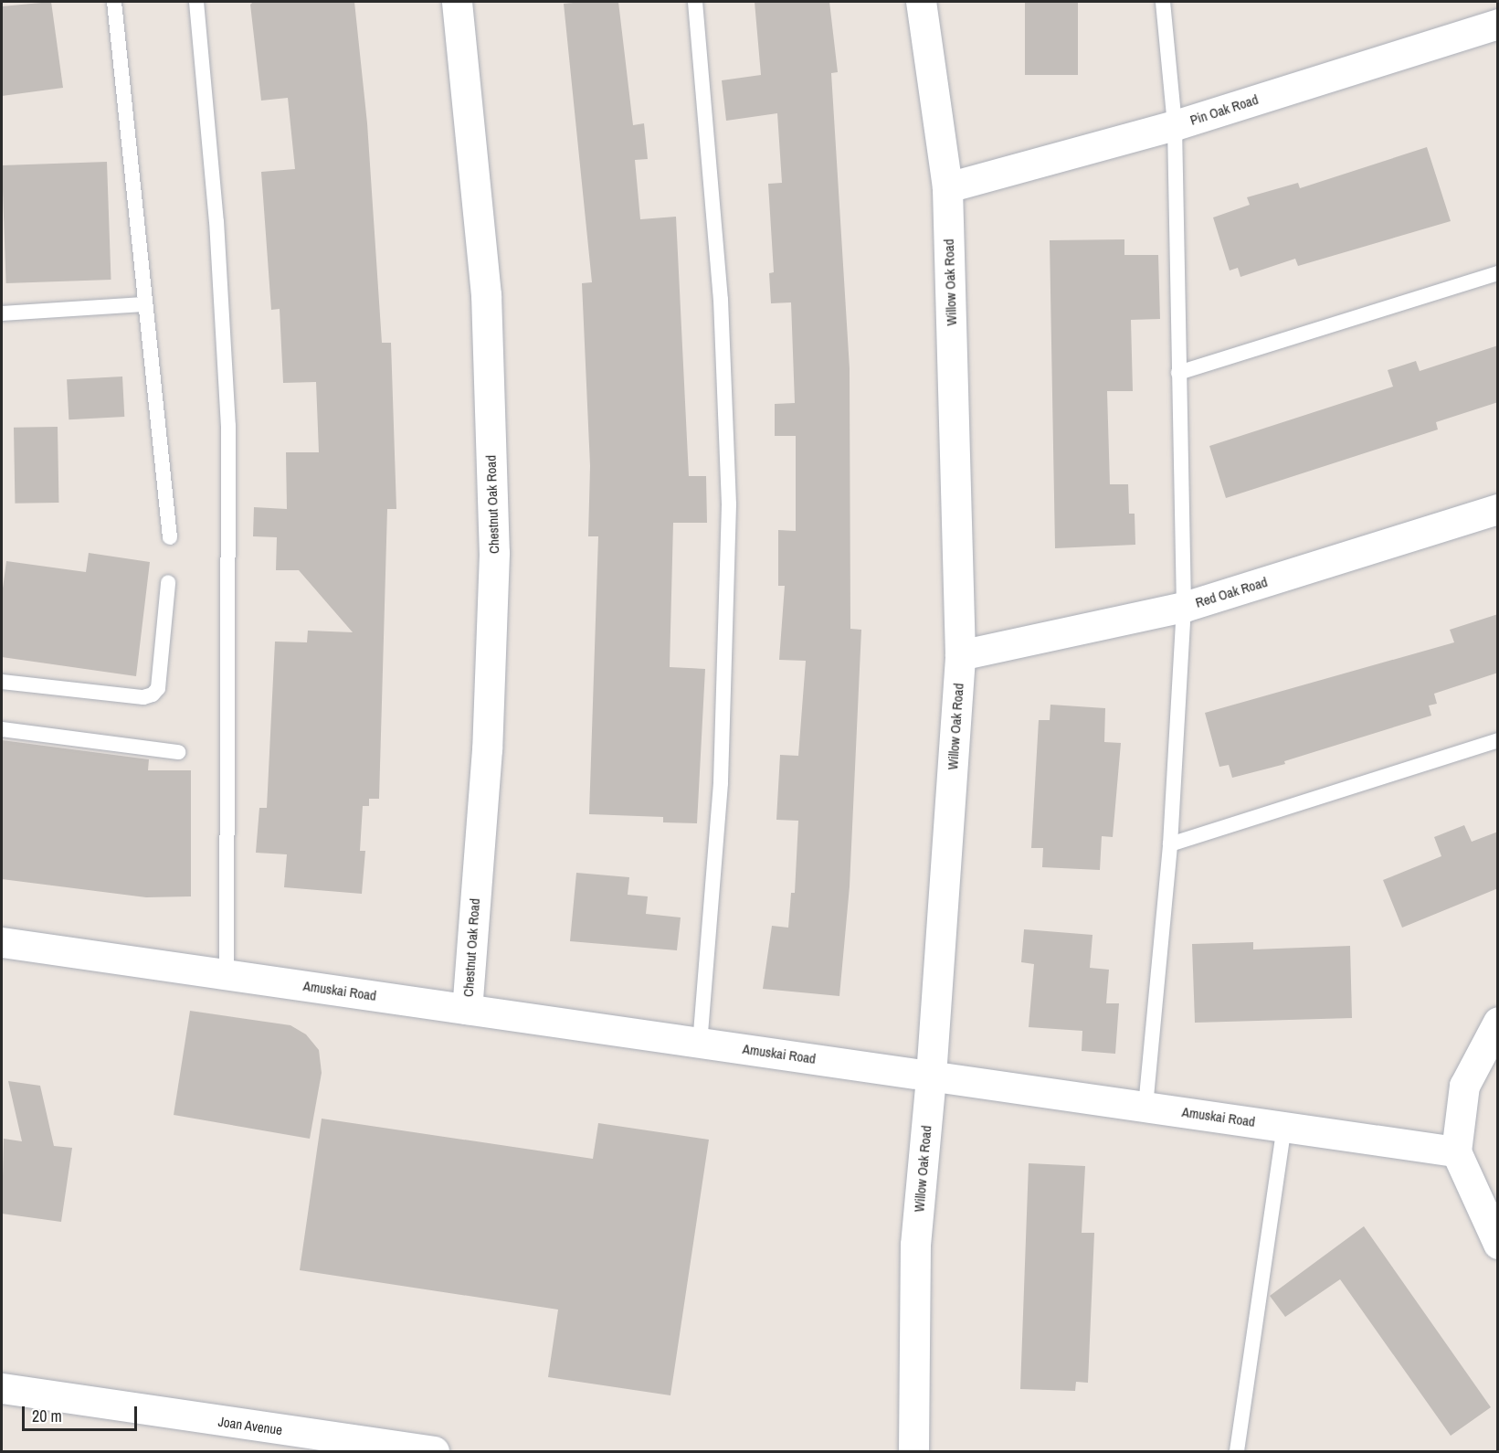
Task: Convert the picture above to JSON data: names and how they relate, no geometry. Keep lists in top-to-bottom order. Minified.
{"streets":{"street":["Pin Oak Road","Willow Oak Road","Chestnut Oak Road","Red Oak Road","Amuskai Road","Joan Avenue"]},"crossings":[["Pin Oak Road","Willow Oak Road"],["Willow Oak Road","Red Oak Road"],["Willow Oak Road","Amuskai Road"],["Chestnut Oak Road","Amuskai Road"]],"scale_bar":"20 m"}
